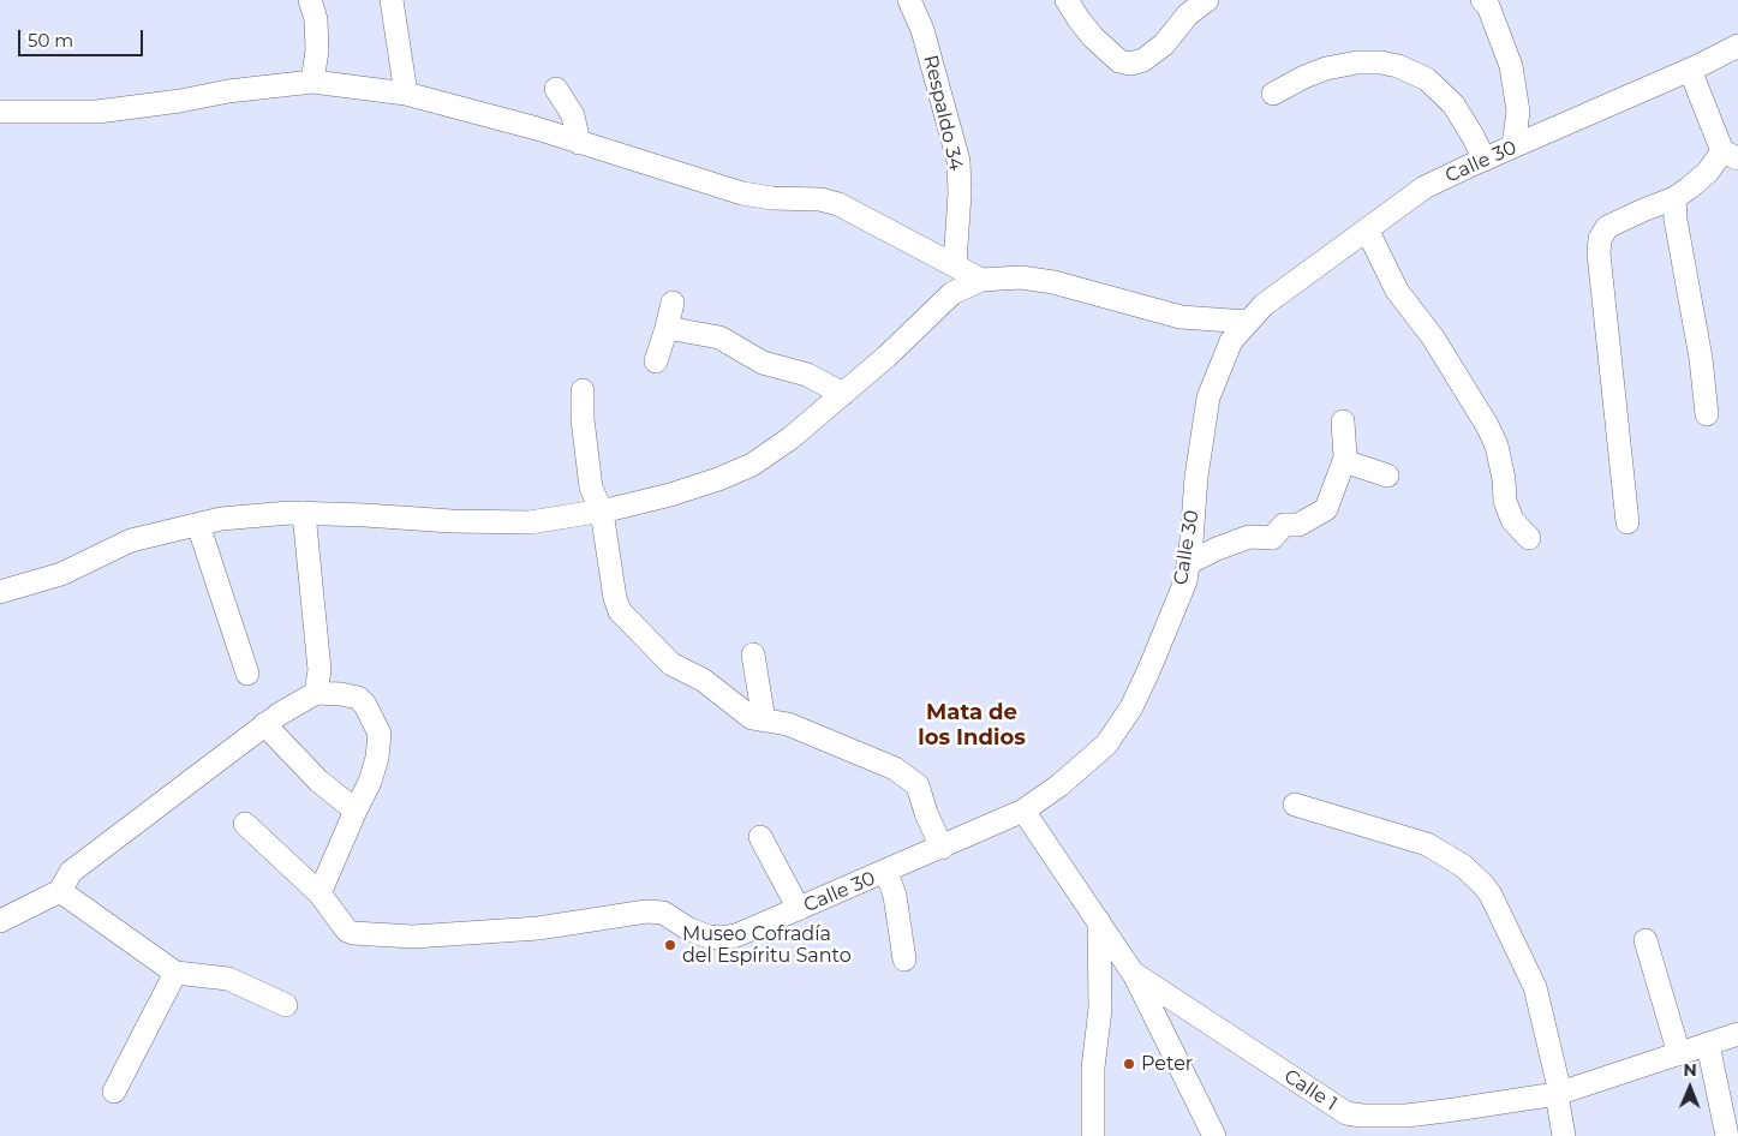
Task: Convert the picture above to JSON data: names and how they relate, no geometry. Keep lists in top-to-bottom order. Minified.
{"streets":{"street":["Respaldo 34","Calle 30","Calle 1"]},"crossings":[["Calle 30","Calle 1"]],"districts":["Mata de los Indios"],"places":["Museo Cofradía del Espíritu Santo","Peter"],"scale_bar":"50 m","north":"top"}
